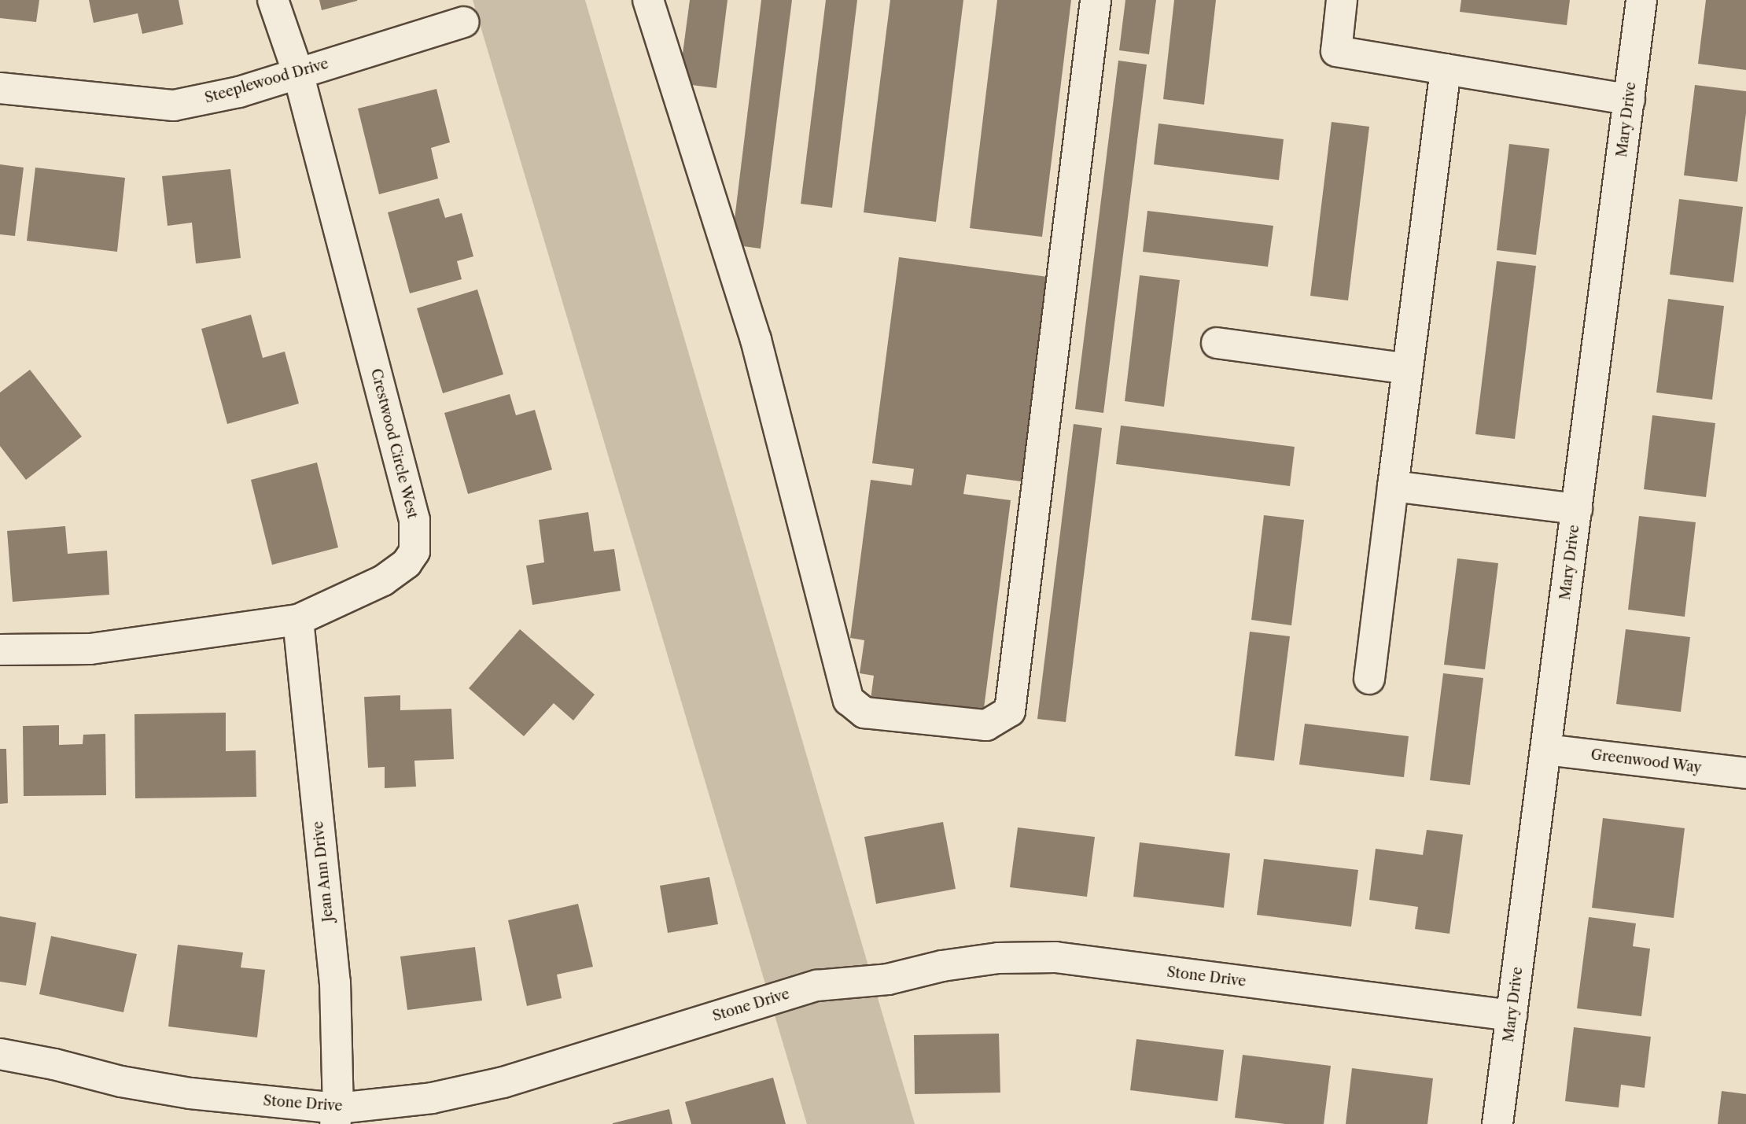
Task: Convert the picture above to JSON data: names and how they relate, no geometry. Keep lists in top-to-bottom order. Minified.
{"streets":{"street":["Steeplewood Drive","Mary Drive","Crestwood Circle West","Greenwood Way","Jean Ann Drive","Stone Drive"]},"crossings":[["Steeplewood Drive","Crestwood Circle West"],["Mary Drive","Greenwood Way"],["Mary Drive","Stone Drive"],["Crestwood Circle West","Jean Ann Drive"],["Jean Ann Drive","Stone Drive"]]}
